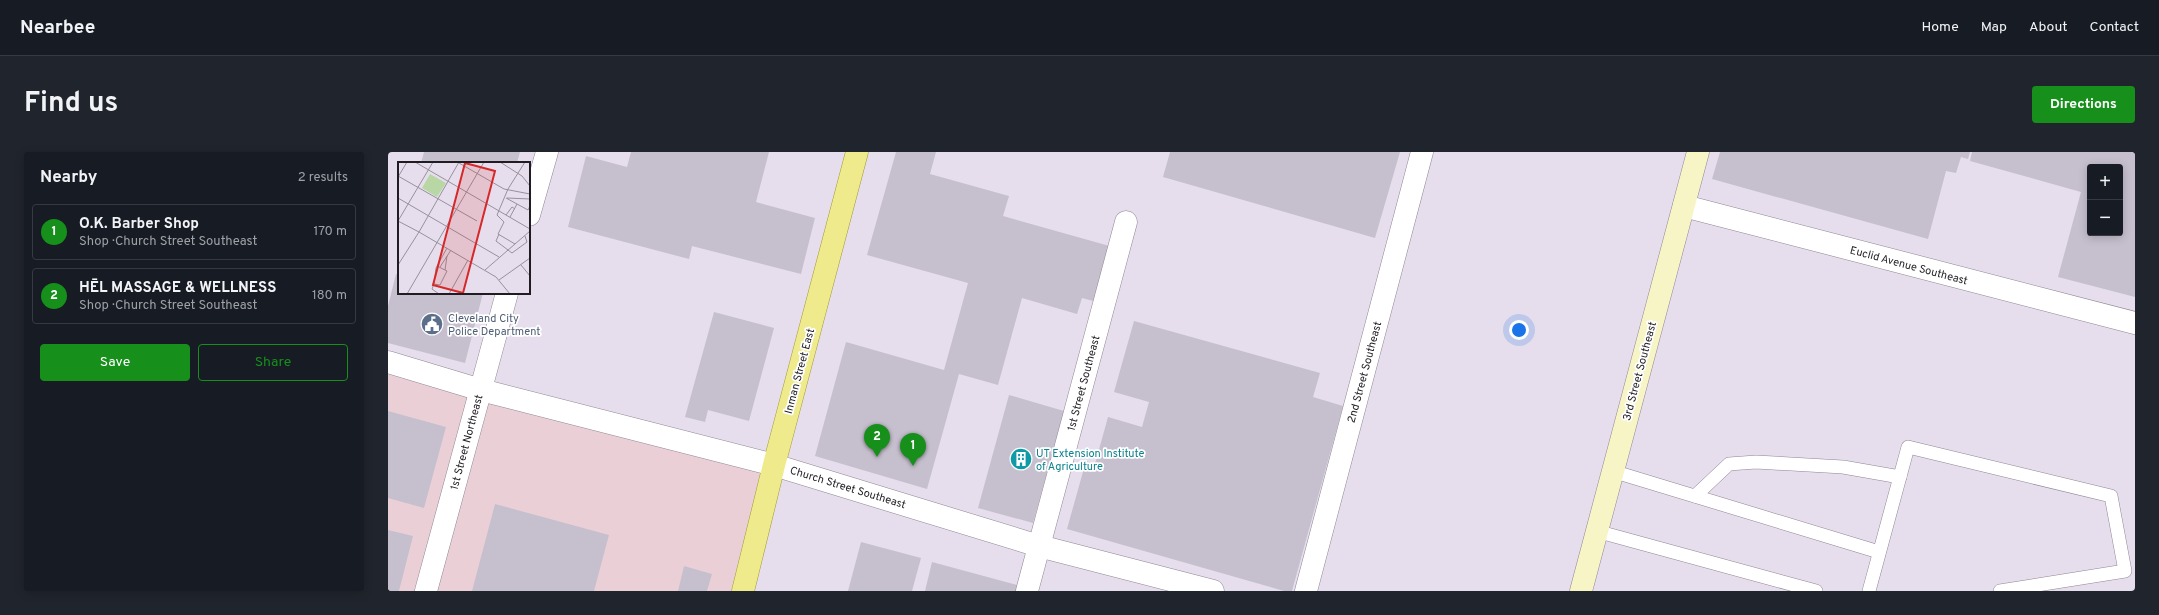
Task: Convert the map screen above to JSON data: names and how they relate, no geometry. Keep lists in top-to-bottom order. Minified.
{"streets":{"main road":["Inman Street East"],"street":["Euclid Avenue Southeast","3rd Street Southeast","2nd Street Southeast","1st Street Southeast","1st Street Northeast","Church Street Southeast"]},"crossings":[["Euclid Avenue Southeast","3rd Street Southeast"],["Inman Street East","Church Street Southeast"],["1st Street Southeast","Church Street Southeast"],["1st Street Northeast","Church Street Southeast"]],"places":{"public building":["Cleveland City Police Department"],"building":["UT Extension Institute of Agriculture"]},"page":{"header":"Nearbee","nav":["Home","Map","About","Contact"],"title":"Find us","buttons":["Directions",["Save","Share"]],"heading":["Nearby","2 results"],"map_buttons":["+","−"],"list":[{"mark":"1","name":"O.K. Barber Shop","note":"Shop · Church Street Southeast","value":"170 m"},{"mark":"2","name":"HĒL MASSAGE & WELLNESS","note":"Shop · Church Street Southeast","value":"180 m"}],"pins":["2","1"]}}
